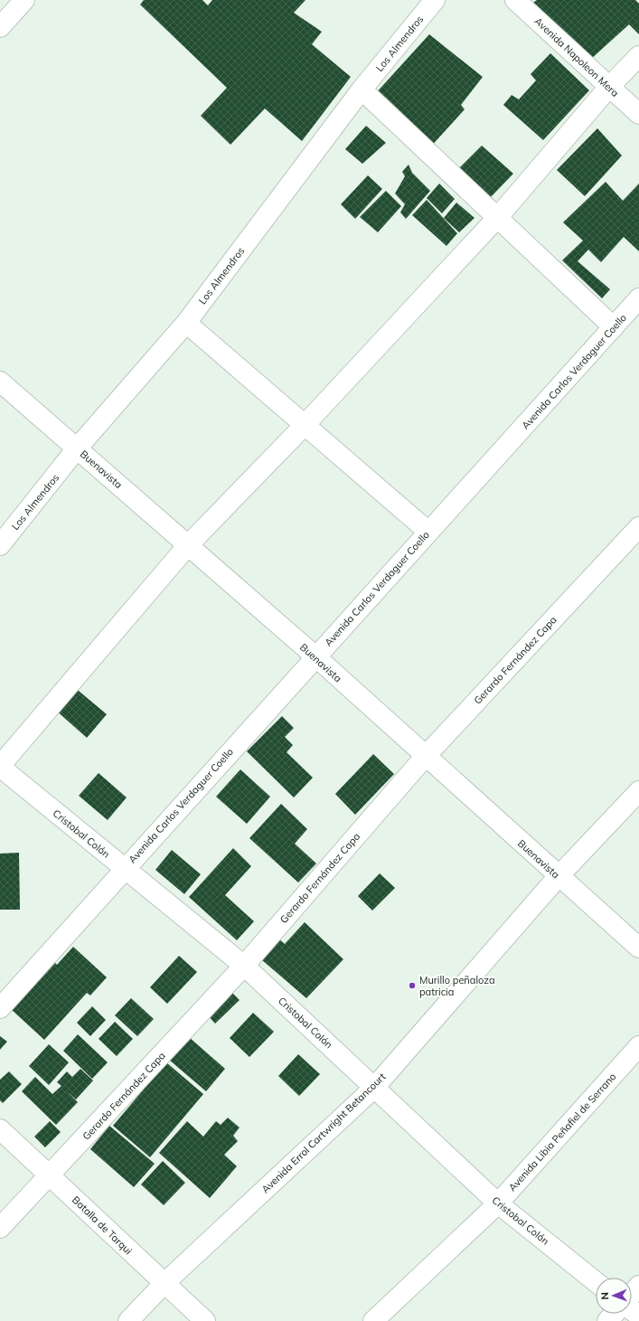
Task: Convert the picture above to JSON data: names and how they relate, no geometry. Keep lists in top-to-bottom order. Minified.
{"streets":{"street":["Los Almendros","Avenida Napoleon Mera","Avenida Carlos Verdaguer Coello","Buenavista","Gerardo Fernández Capa","Cristobal Colón","Avenida Libia Peñafiel de Serrano","Avenida Errol Cartwright Betancourt","Batalla de Tarqui"]},"crossings":[["Los Almendros","Buenavista"],["Avenida Carlos Verdaguer Coello","Buenavista"],["Avenida Carlos Verdaguer Coello","Cristobal Colón"],["Buenavista","Gerardo Fernández Capa"],["Buenavista","Avenida Errol Cartwright Betancourt"],["Gerardo Fernández Capa","Cristobal Colón"],["Gerardo Fernández Capa","Batalla de Tarqui"],["Cristobal Colón","Avenida Libia Peñafiel de Serrano"],["Cristobal Colón","Avenida Errol Cartwright Betancourt"],["Avenida Errol Cartwright Betancourt","Batalla de Tarqui"]],"places":["Murillo peñaloza patricia"],"north":"left"}
